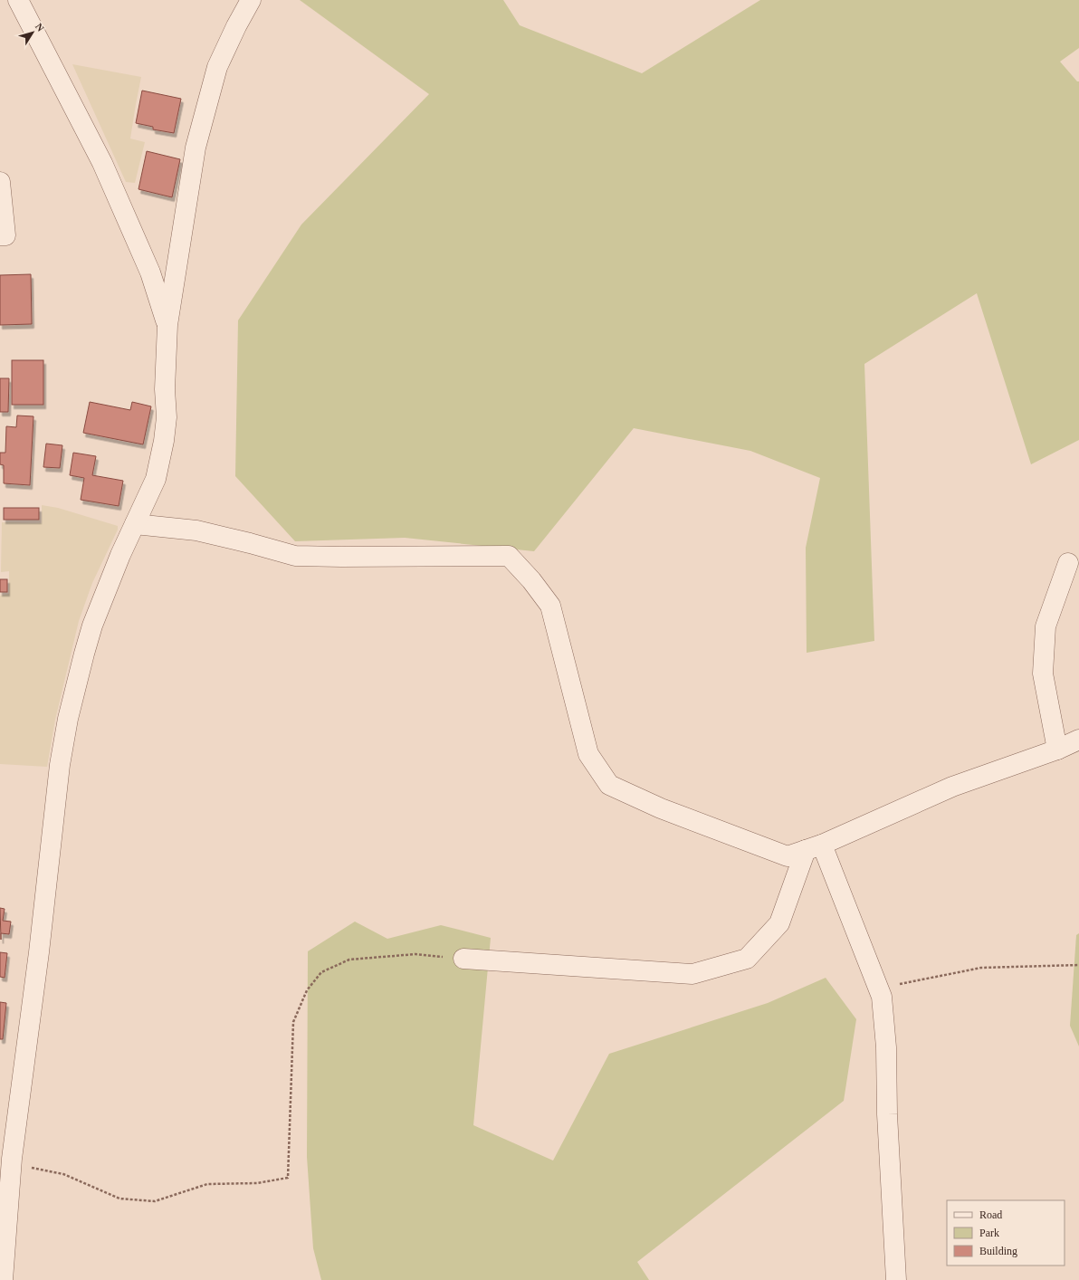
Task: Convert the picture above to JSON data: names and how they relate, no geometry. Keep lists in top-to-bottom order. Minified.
{"legend":["Road","Park","Building"],"north":"top right"}
